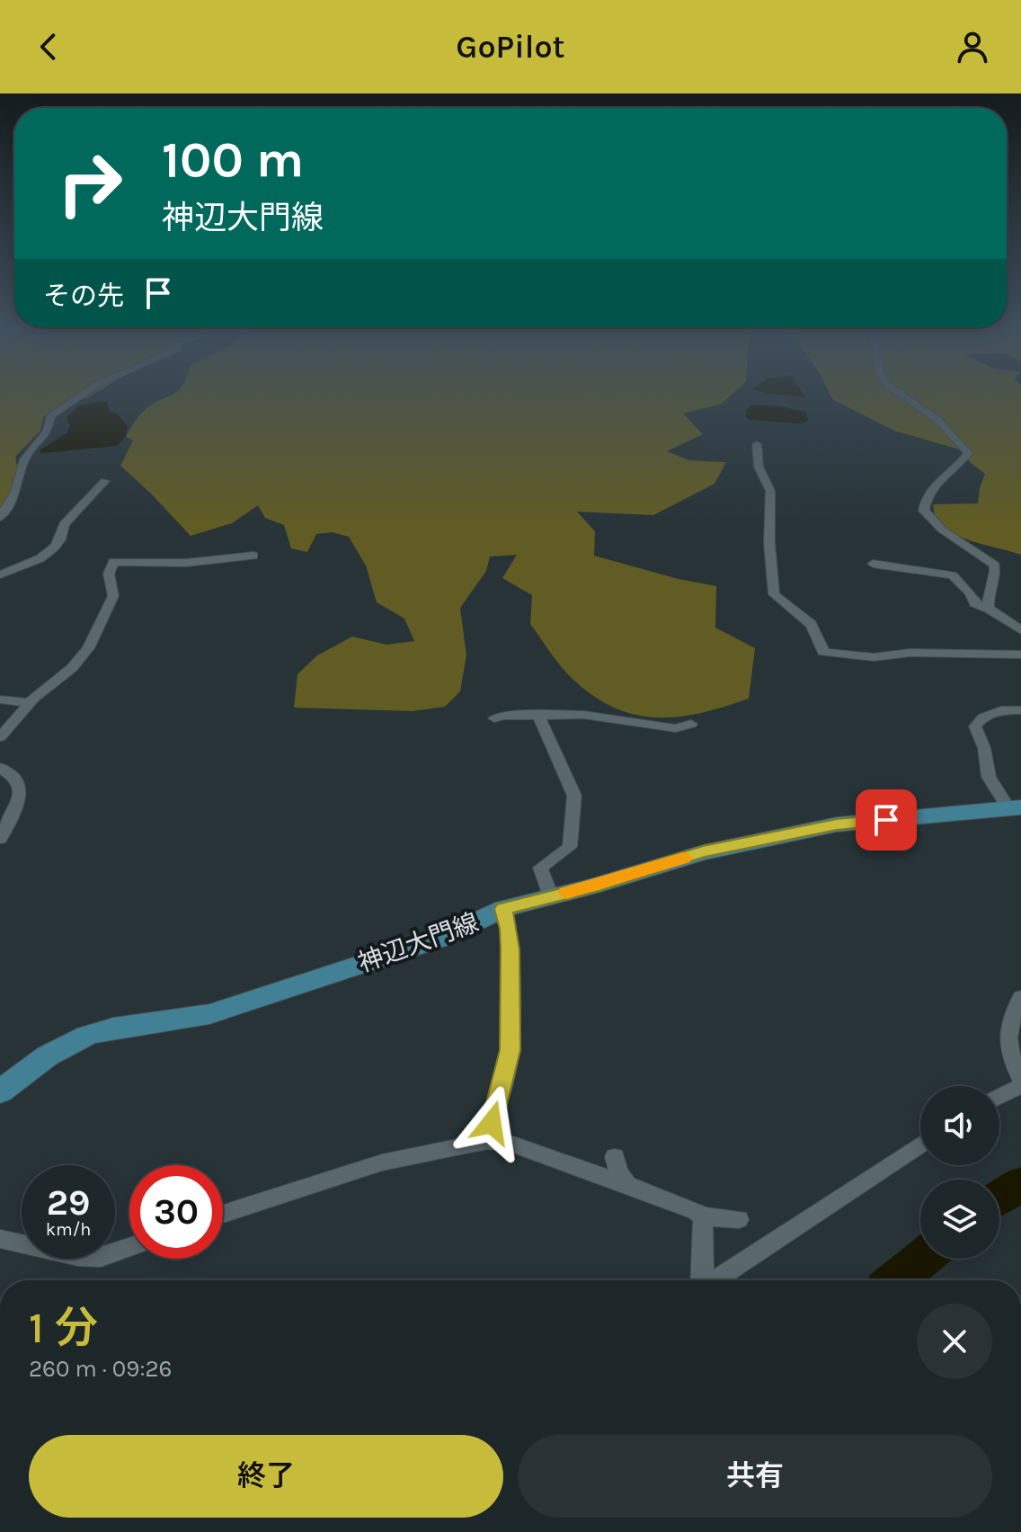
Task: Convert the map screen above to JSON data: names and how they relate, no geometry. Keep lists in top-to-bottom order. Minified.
{"streets":{"main road":["神辺大門線"]},"page":{"header":"GoPilot","turn":["100 m","神辺大門線"],"then":"その先","speed":"29 km/h","limit":"30","heading":["1 分","260 m · 09:26"],"buttons":["終了","共有"]}}
